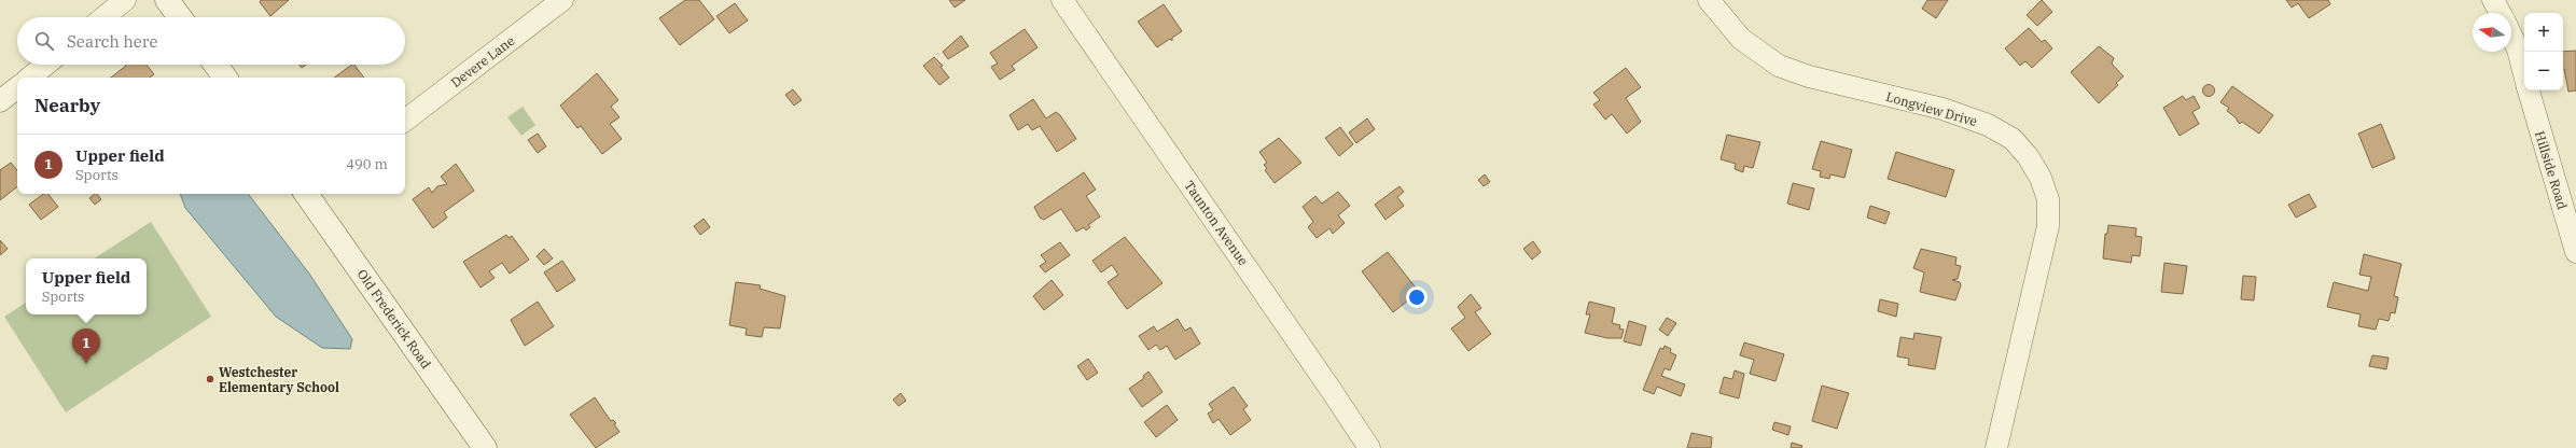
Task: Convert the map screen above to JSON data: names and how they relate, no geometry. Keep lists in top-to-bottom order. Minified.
{"streets":{"street":["Devere Lane","Longview Drive","Hillside Road","Taunton Avenue","Old Frederick Road"]},"places":["Westchester Elementary School"],"north":"left","page":{"map_buttons":["+","−"],"search":"Search here","heading":"Nearby","list":[{"mark":"1","name":"Upper field","note":"Sports","value":"490 m"}],"popup":["Upper field","Sports"],"pins":"1"}}
